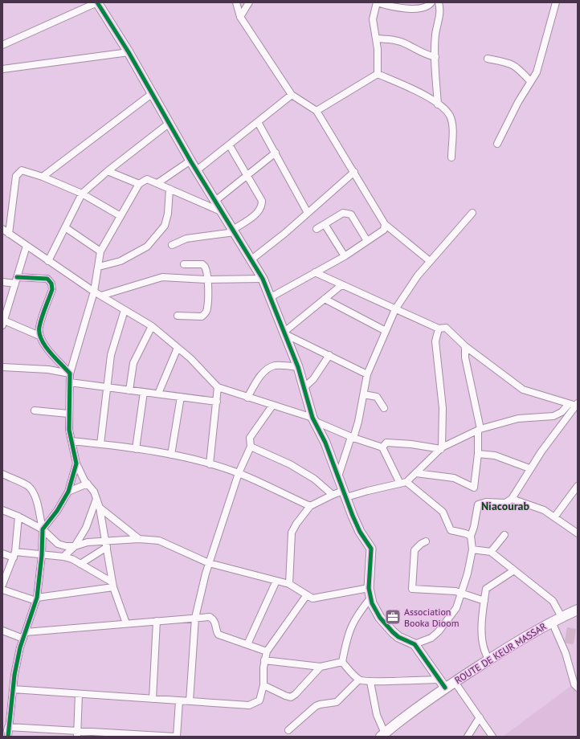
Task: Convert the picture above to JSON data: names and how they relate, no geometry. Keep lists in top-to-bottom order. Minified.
{"streets":{"main road":["ROUTE DE KEUR MASSAR"]},"districts":["Niacourab"],"places":{"office":["Association Booka Dioom"]}}
